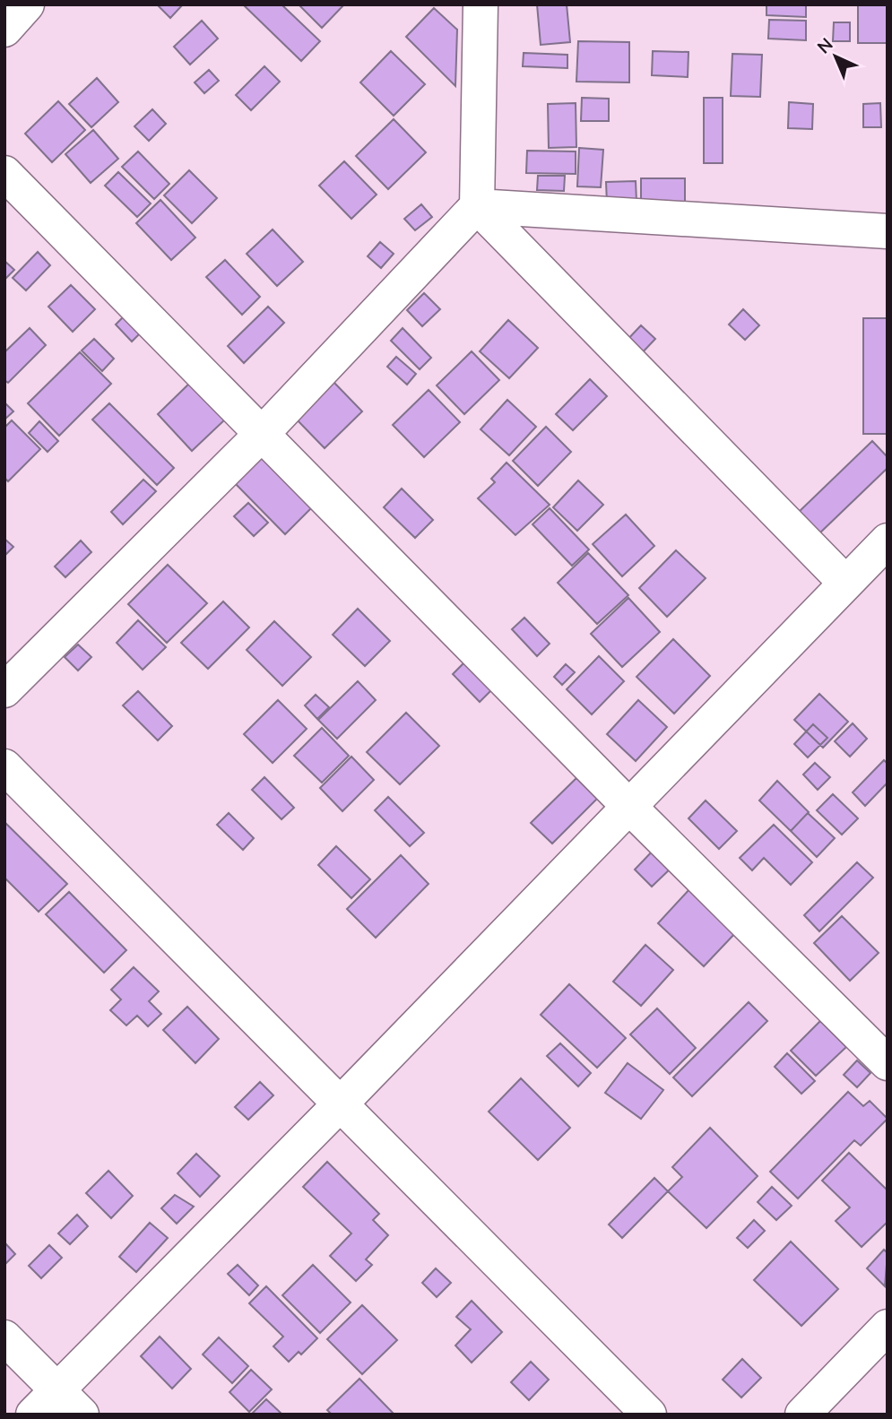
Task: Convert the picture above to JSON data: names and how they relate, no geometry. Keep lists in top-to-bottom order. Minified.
{"north":"top left"}
